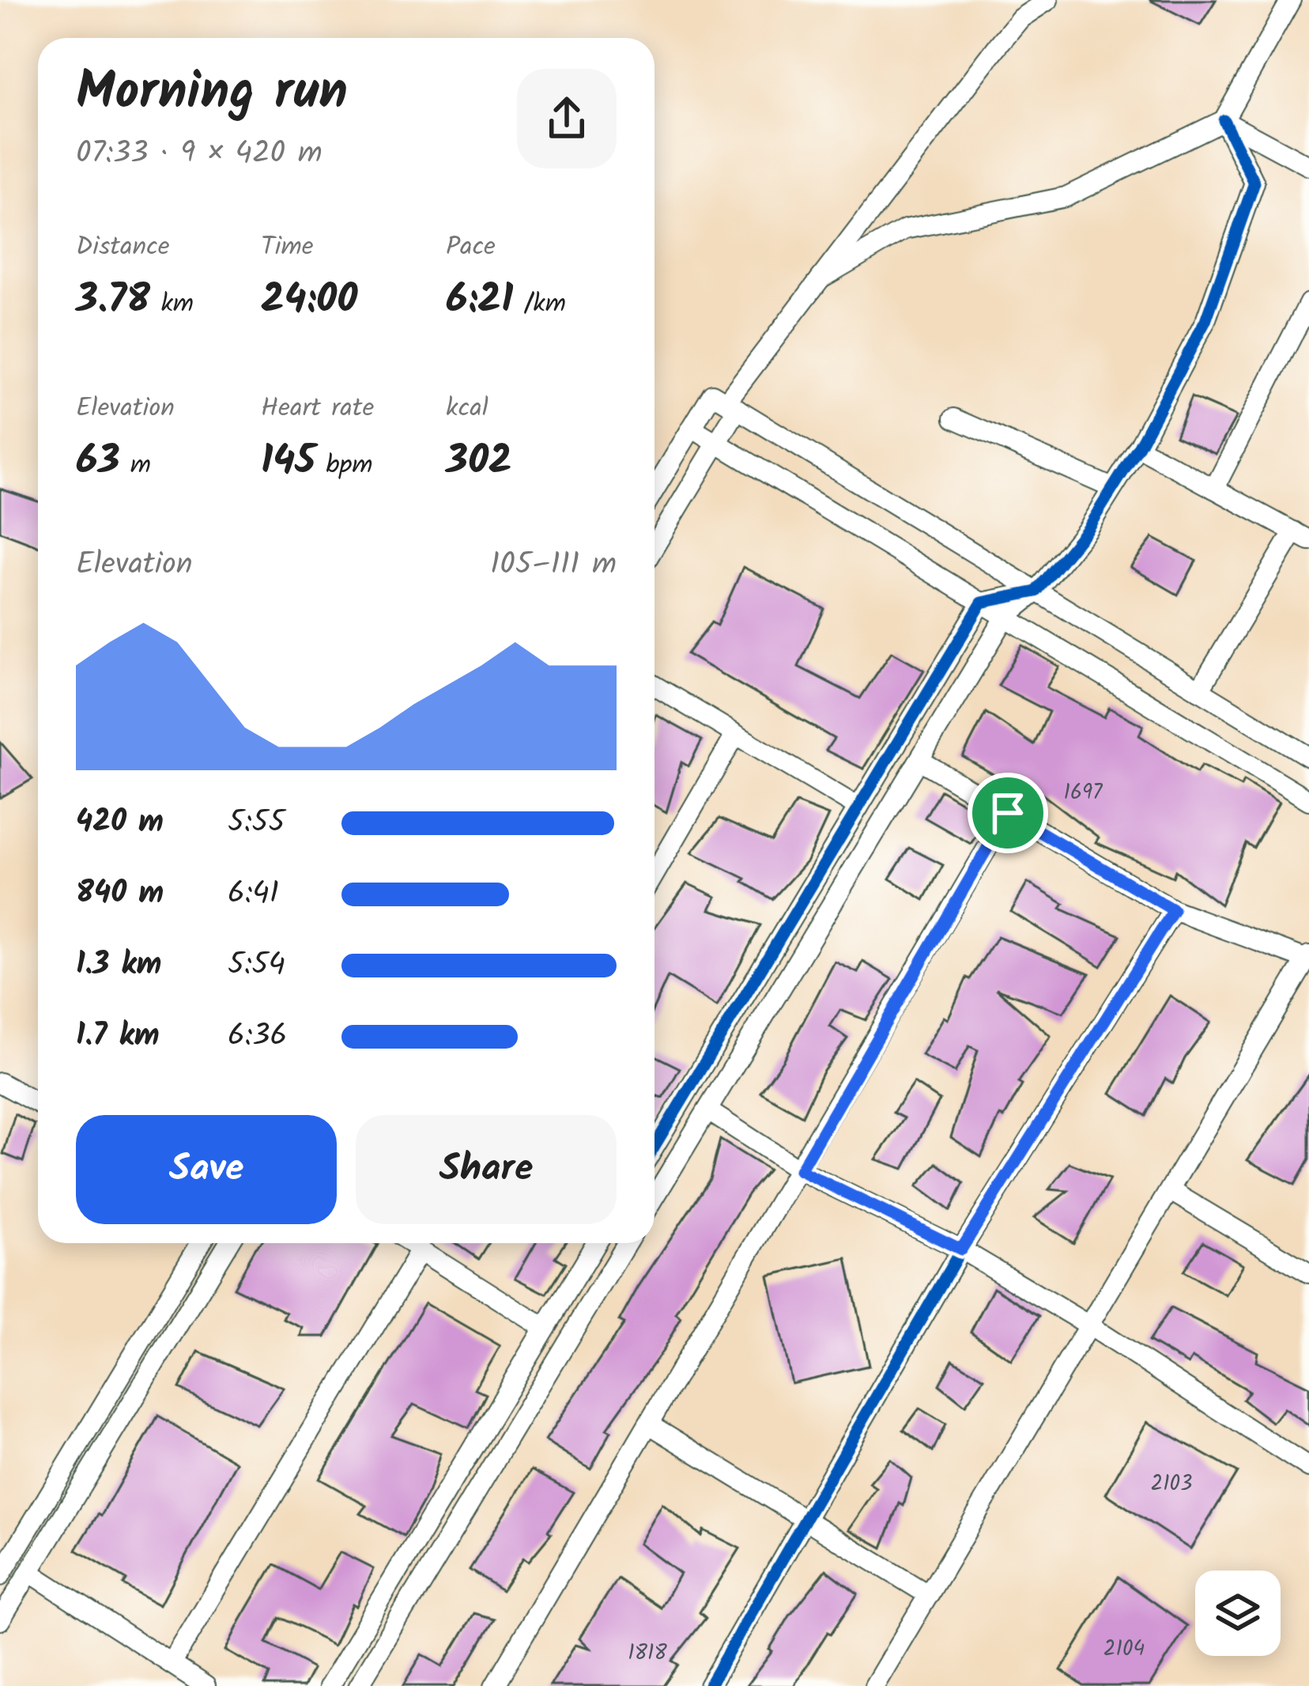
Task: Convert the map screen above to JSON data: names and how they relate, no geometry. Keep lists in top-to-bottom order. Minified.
{"house_numbers":["1697","2103","2104","1818"],"page":{"heading":["Morning run","07:33 · 9 × 420 m"],"stats":[["Distance","3.78 km"],["Time","24:00"],["Pace","6:21 /km"],["Elevation","63 m"],["Heart rate","145 bpm"],["kcal","302"]],"chart":["Elevation","105–111 m"],"list":[{"name":"420 m","note":"5:55"},{"name":"840 m","note":"6:41"},{"name":"1.3 km","note":"5:54"},{"name":"1.7 km","note":"6:36"}],"buttons":["Save","Share"]}}
